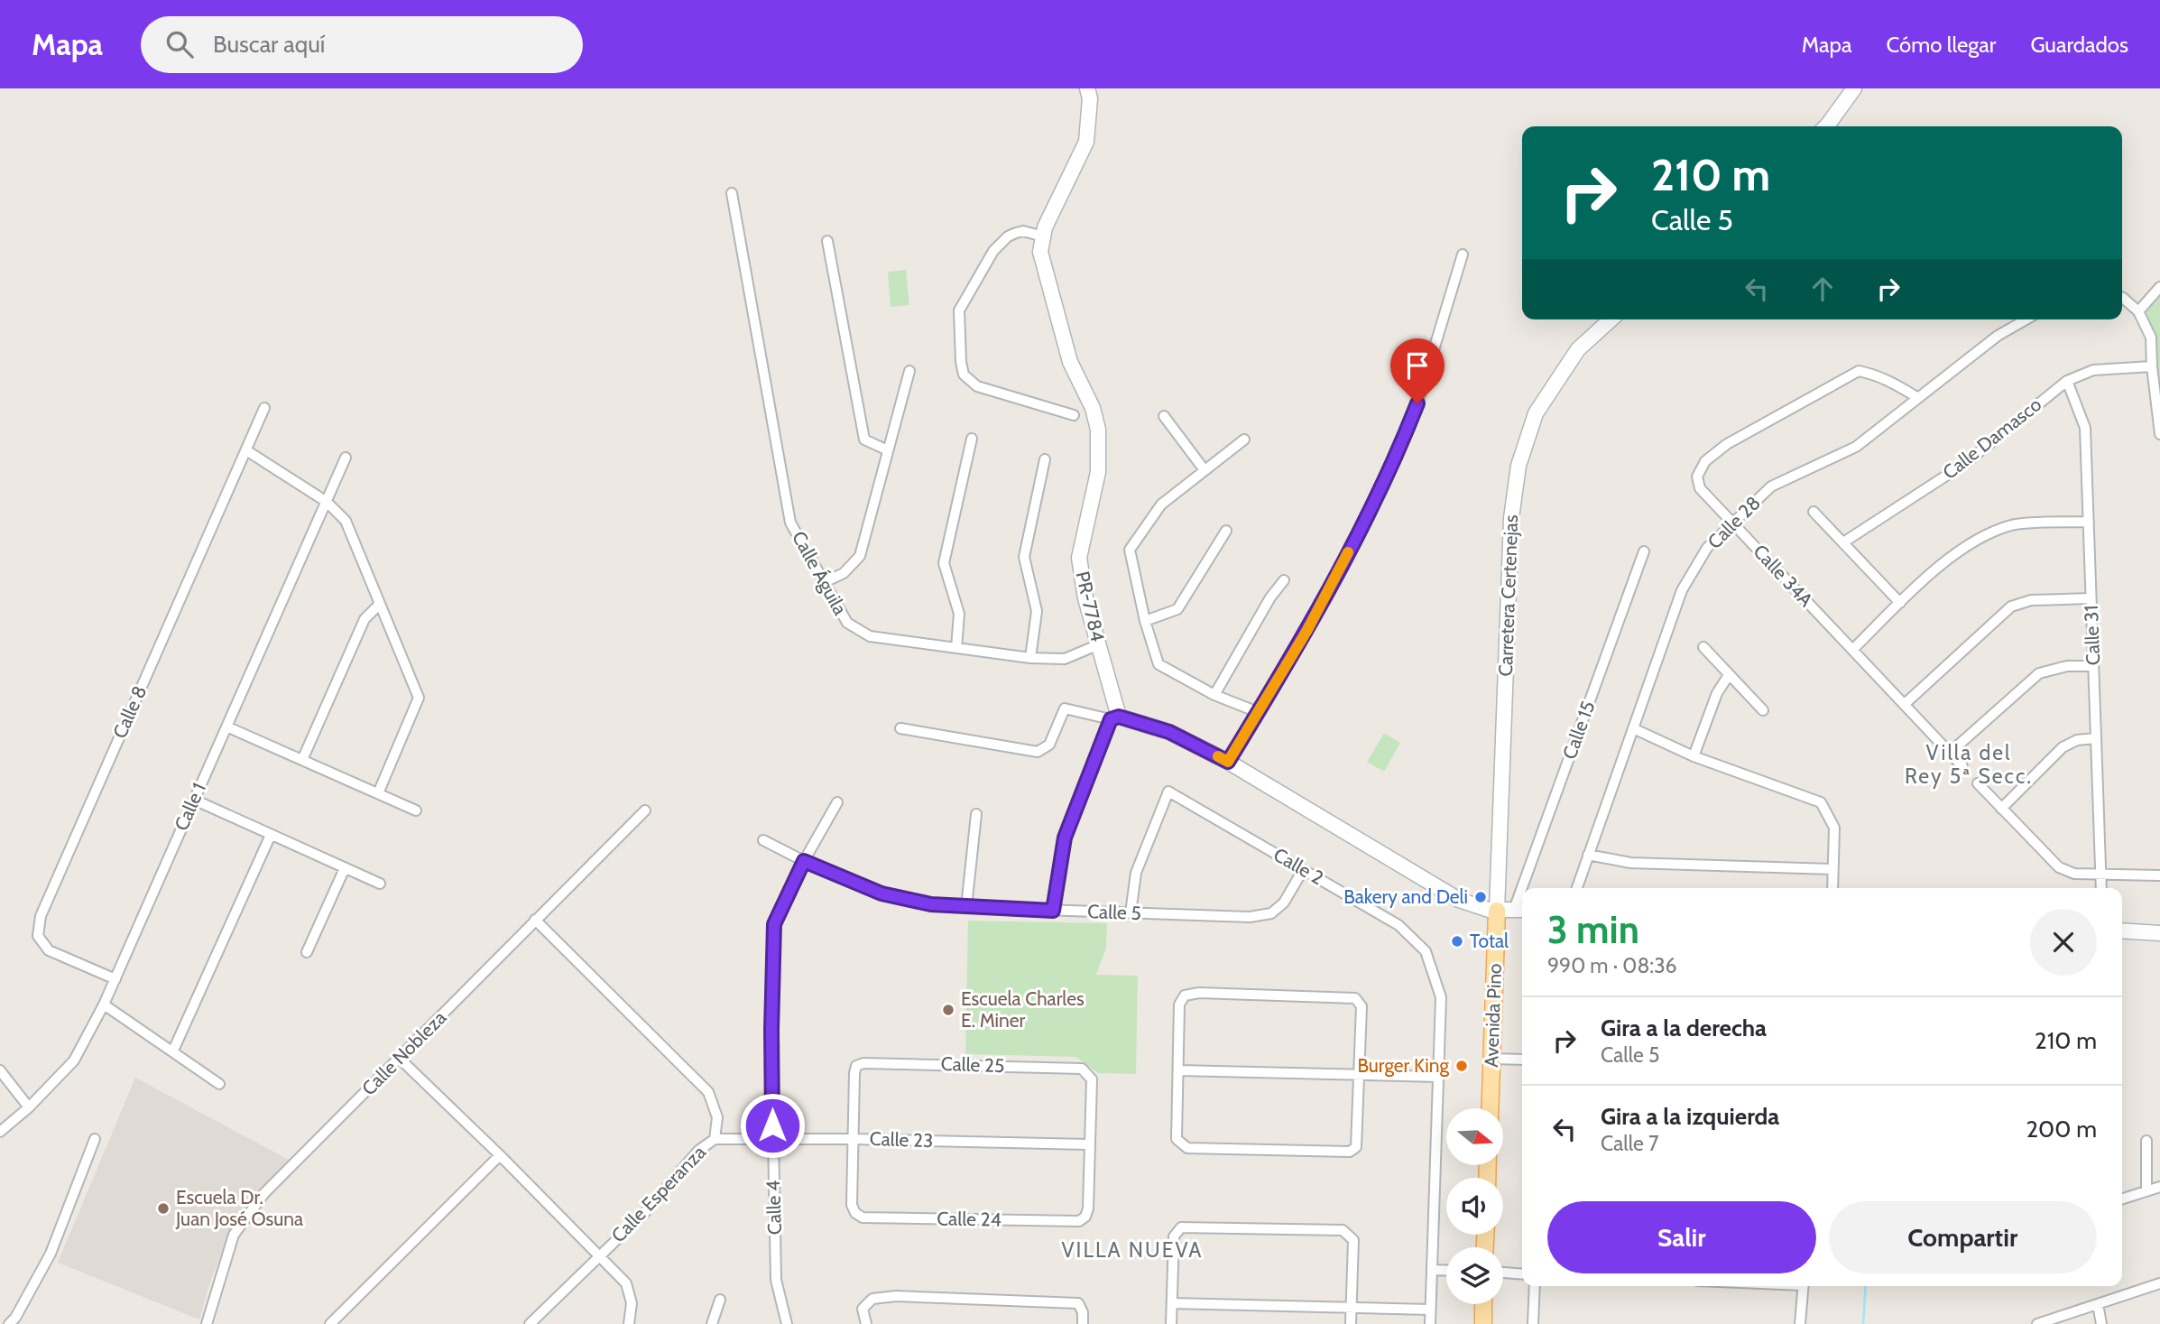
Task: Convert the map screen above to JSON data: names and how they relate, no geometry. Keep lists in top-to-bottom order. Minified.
{"streets":{"main road":["Avenida Pino"],"street":["Calle Damasco","Calle 28","Calle Águila","Calle 34A","Carretera Certenejas","PR-7784","Calle 31","Calle 8","Calle 15","Calle 1","Calle 2","Calle 5","Calle Nobleza","Calle 25","Calle 23","Calle Esperanza","Calle 4","Calle 24"]},"crossings":[["Calle Damasco","Calle 31"],["Calle 28","Calle 34A"],["Calle Águila","PR-7784"],["Carretera Certenejas","Avenida Pino"],["Calle 8","Calle 1"],["Calle 2","Calle 5"],["Calle 5","Calle 4"],["Calle Nobleza","Calle Esperanza"],["Calle 25","Calle 23"],["Calle 25","Calle 24"],["Calle 23","Calle Esperanza"],["Calle 23","Calle 4"],["Calle 23","Calle 24"]],"districts":["Villa del Rey 5ª Secc.","VILLA NUEVA"],"places":["Bakery and Deli","Total","Escuela Charles E. Miner","Burger King","Escuela Dr. Juan José Osuna"],"north":"right","page":{"header":"Mapa","search":"Buscar aquí","nav":["Mapa","Cómo llegar","Guardados"],"turn":["210 m","Calle 5"],"heading":["3 min","990 m · 08:36"],"list":[{"name":"Gira a la derecha","note":"Calle 5","value":"210 m"},{"name":"Gira a la izquierda","note":"Calle 7","value":"200 m"}],"buttons":["Salir","Compartir"]}}
